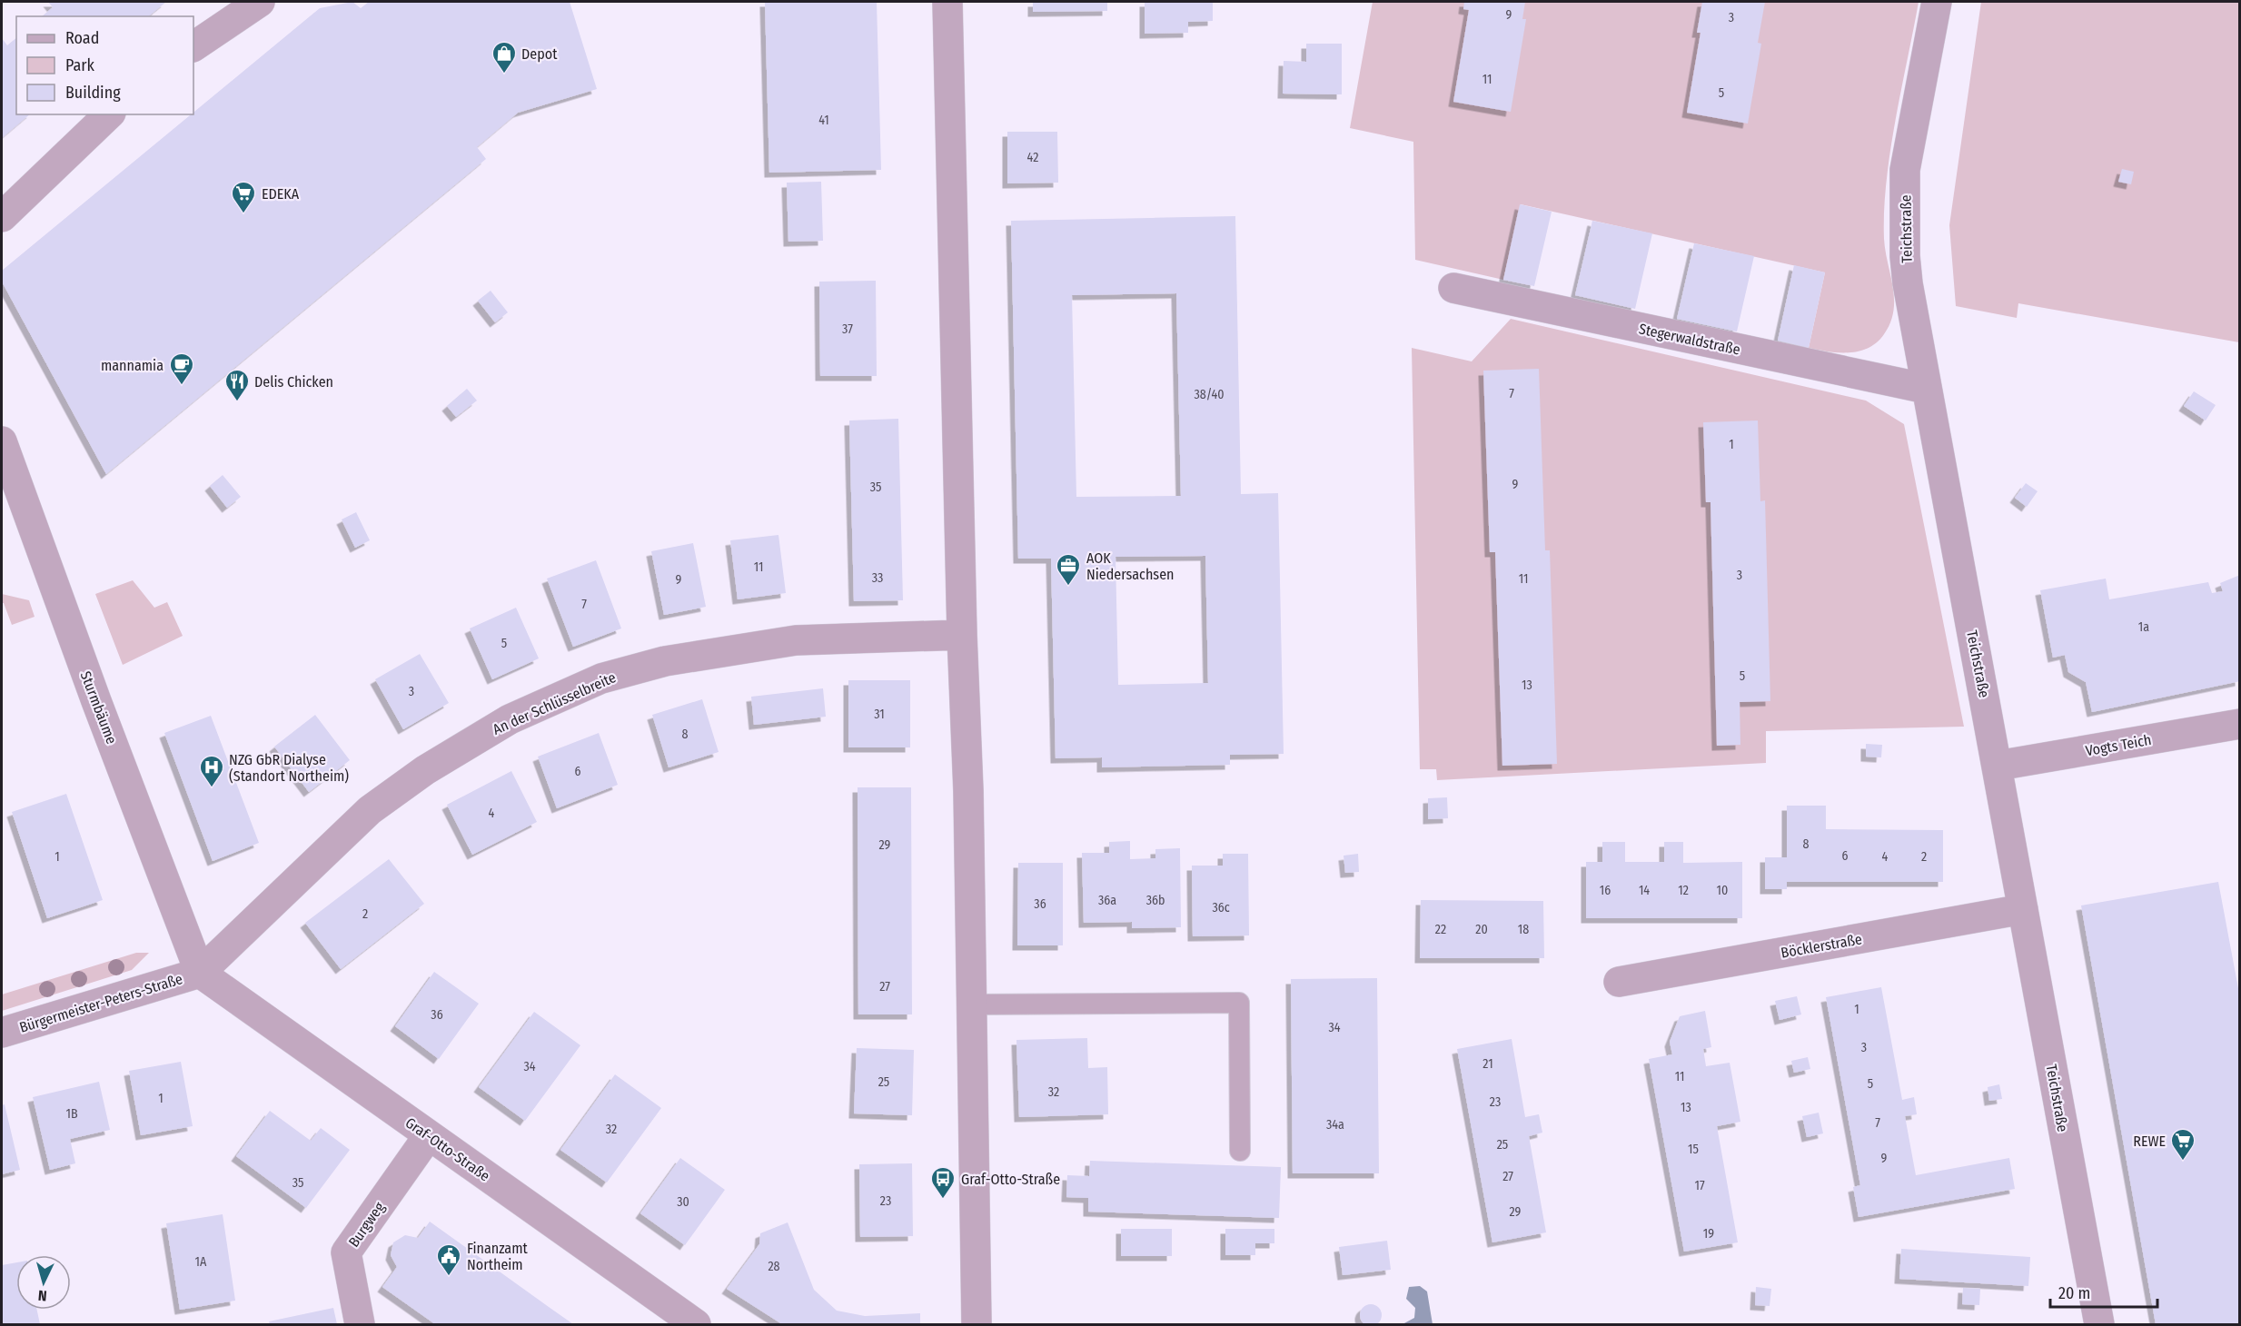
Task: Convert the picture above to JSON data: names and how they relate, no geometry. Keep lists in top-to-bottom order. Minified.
{"streets":{"street":["Teichstraße","Stegerwaldstraße","An der Schlüsselbreite","Sturmbäume","Vogts Teich","Böcklerstraße","Bürgermeister-Peters-Straße","Graf-Otto-Straße","Burgweg"]},"crossings":[["Teichstraße","Stegerwaldstraße"],["Teichstraße","Vogts Teich"],["Teichstraße","Böcklerstraße"],["An der Schlüsselbreite","Sturmbäume"],["An der Schlüsselbreite","Bürgermeister-Peters-Straße"],["An der Schlüsselbreite","Graf-Otto-Straße"],["Sturmbäume","Bürgermeister-Peters-Straße"],["Sturmbäume","Graf-Otto-Straße"],["Bürgermeister-Peters-Straße","Graf-Otto-Straße"],["Graf-Otto-Straße","Burgweg"]],"places":{"shop":["Depot"],"supermarket":["EDEKA","REWE"],"cafe":["mannamia"],"restaurant":["Delis Chicken"],"office":["AOK Niedersachsen"],"hospital":["NZG GbR Dialyse (Standort Northeim)"],"bus stop":["Graf-Otto-Straße"],"public building":["Finanzamt Northeim"]},"house_numbers":["9","3","11","5","41","42","37","7","38/40","1","9","35","11","3","33","11","9","7","1a","5","5","13","3","31","8","6","4","8","29","6","1","4","2","16","14","12","10","36a","36b","36","36c","2","22","20","18","27","1","36","34","3","21","34","11","25","5","32","1","23","13","1B","7","34a","32","25","15","9","27","35","17","23","30","29","19","1A","28"],"legend":["Road","Park","Building"],"scale_bar":"20 m","north":"bottom"}
